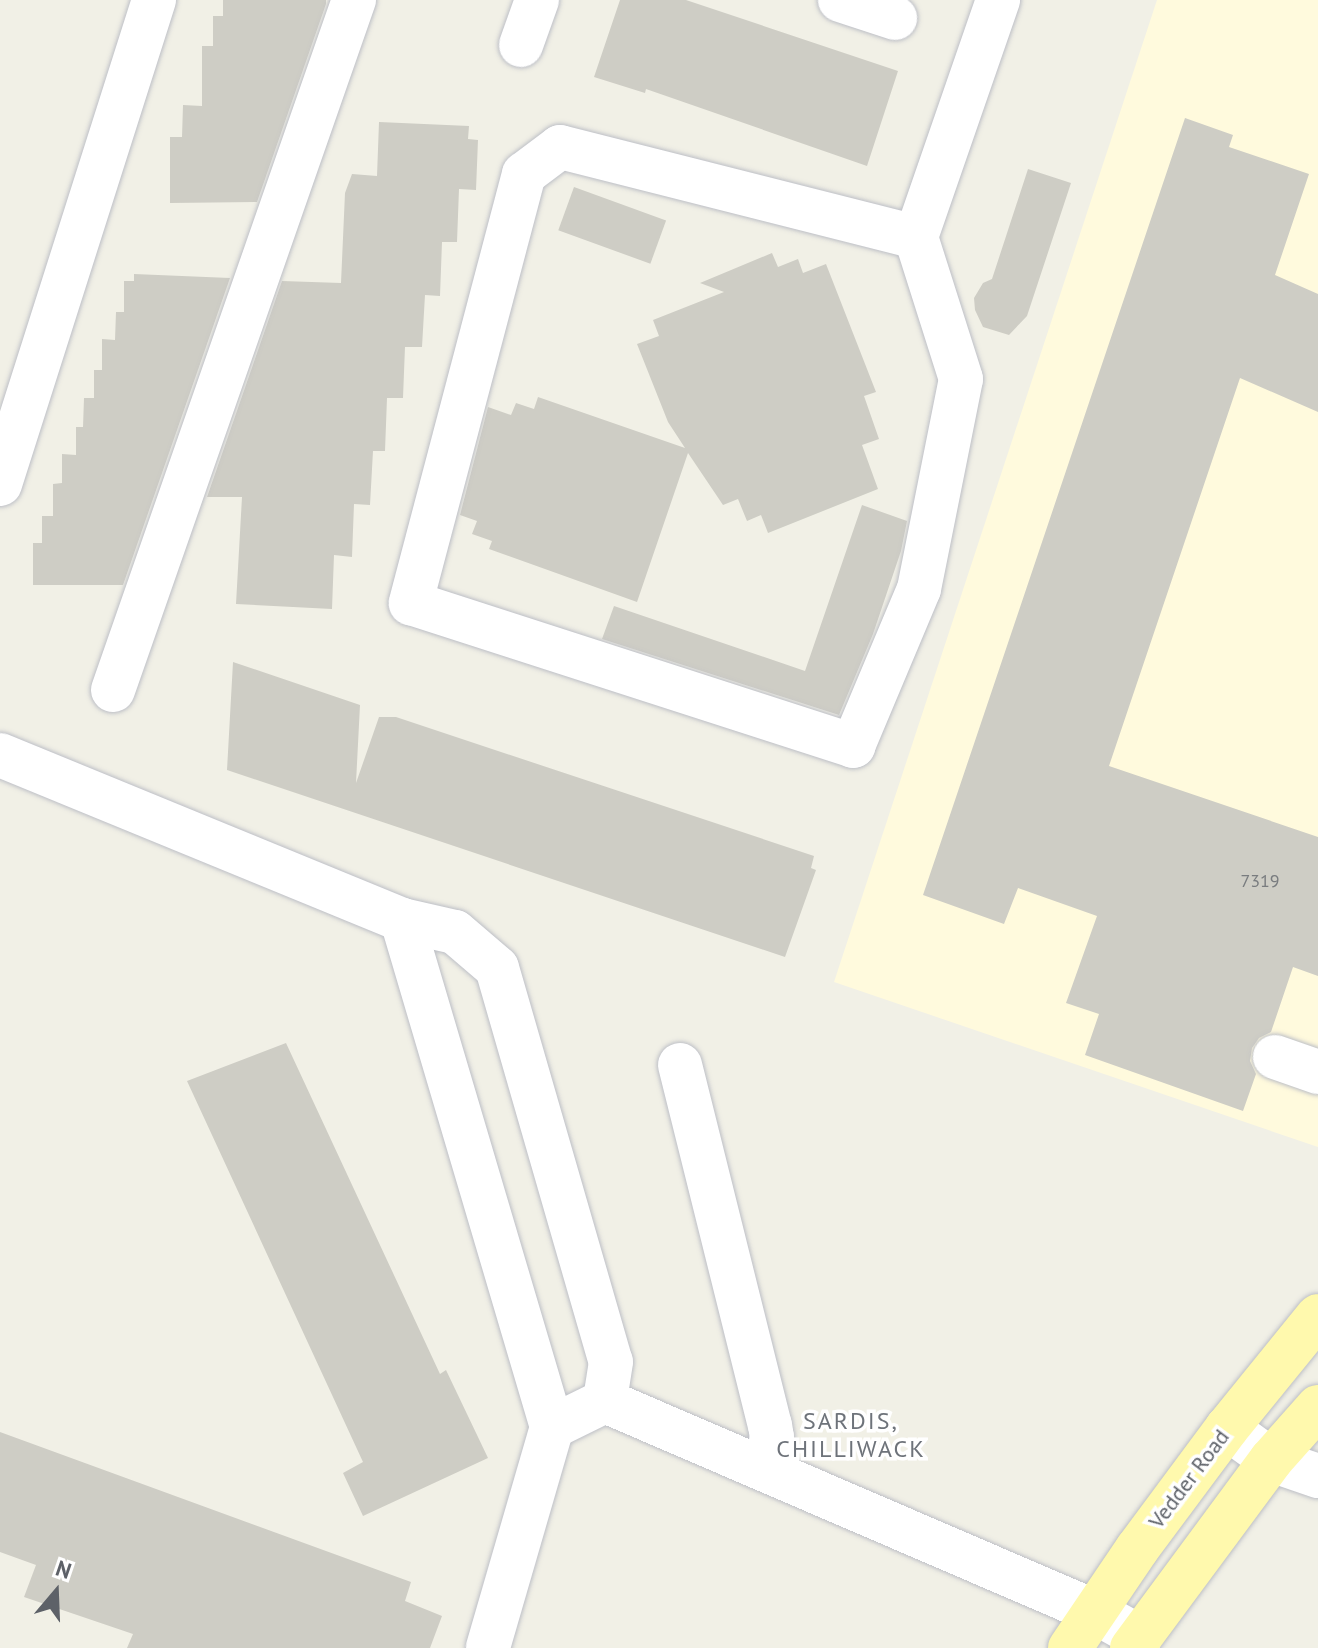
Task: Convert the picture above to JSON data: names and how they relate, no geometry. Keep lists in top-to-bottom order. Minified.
{"streets":{"main road":["Vedder Road"]},"districts":["SARDIS, CHILLIWACK"],"house_numbers":["7319"],"north":"top"}
